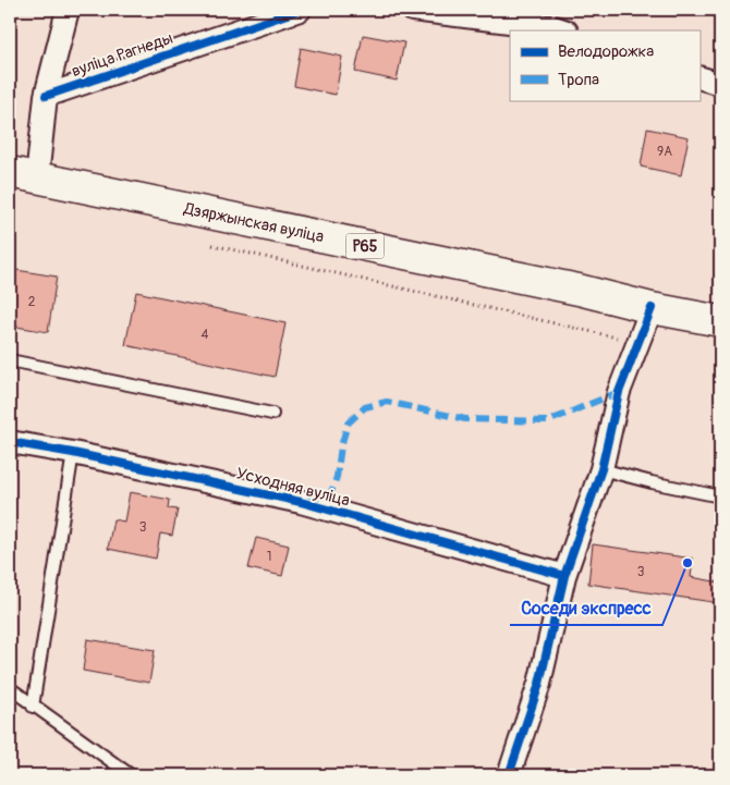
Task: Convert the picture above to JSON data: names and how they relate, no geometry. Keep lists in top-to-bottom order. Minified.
{"streets":{"main road":["Дзяржынская вуліца","Р65"],"street":["вуліца Рагнеды","Усходняя вуліца"]},"crossings":[["вуліца Рагнеды","Дзяржынская вуліца"]],"places":["Соседи экспресс"],"house_numbers":["9А","2","4","3","1","3"],"legend":["Велодорожка","Тропа"]}
